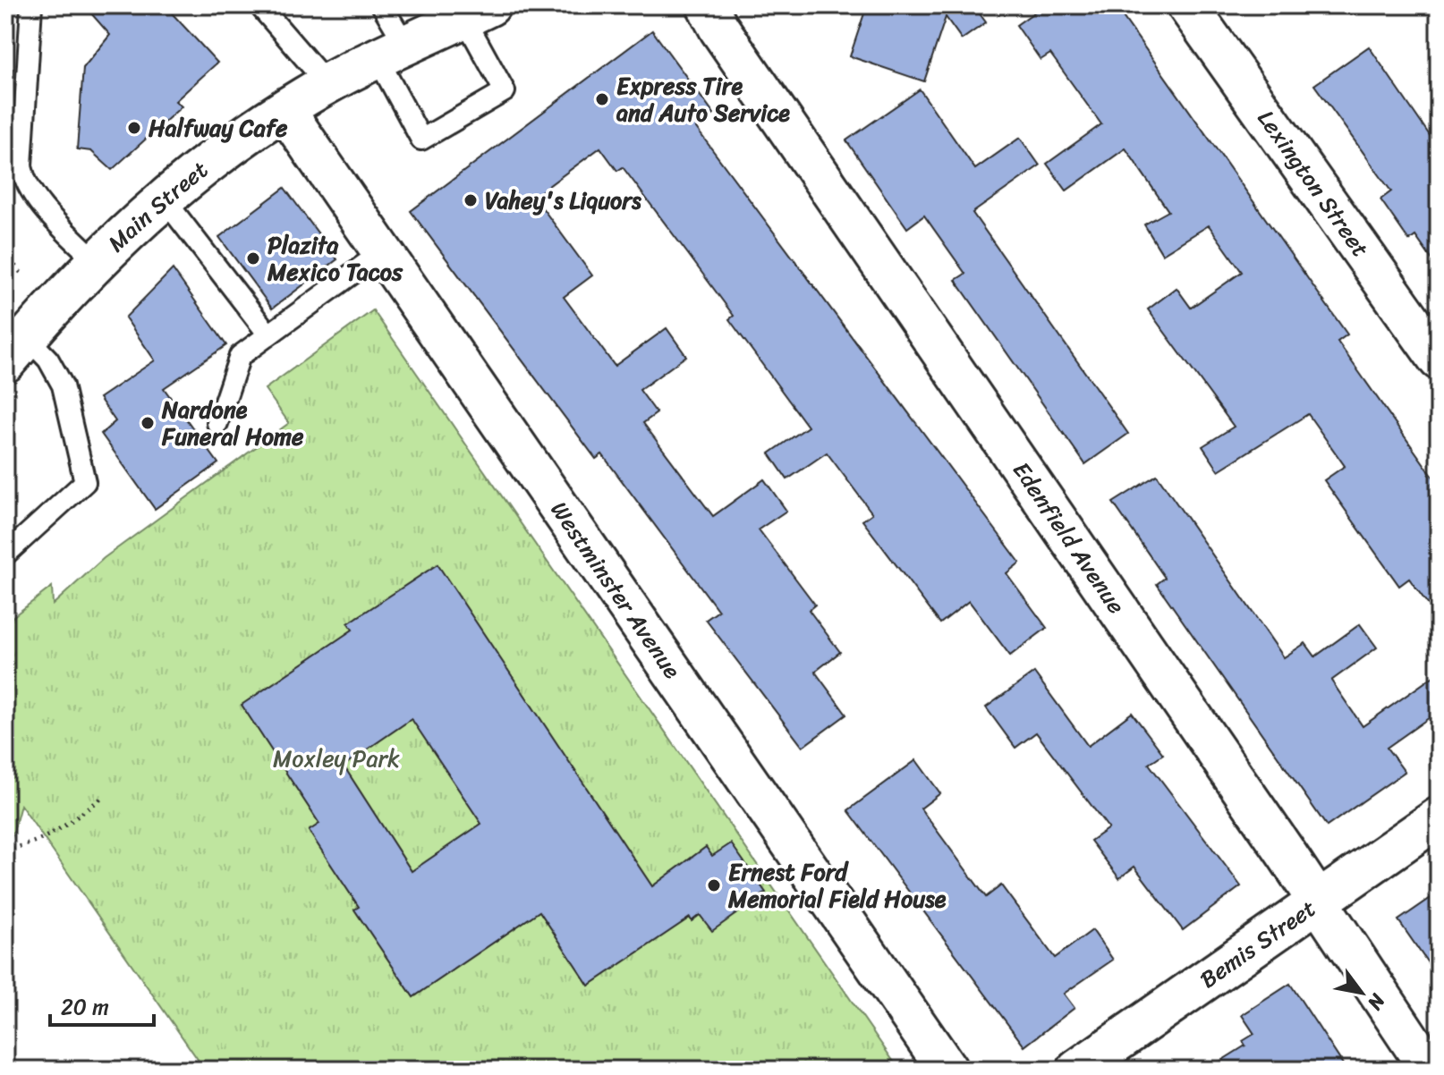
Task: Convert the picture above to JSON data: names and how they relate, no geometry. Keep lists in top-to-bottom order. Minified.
{"streets":{"street":["Lexington Street","Main Street","Edenfield Avenue","Westminster Avenue","Bemis Street"]},"crossings":[["Main Street","Westminster Avenue"],["Edenfield Avenue","Bemis Street"]],"parks":["Moxley Park"],"places":["Express Tire and Auto Service","Halfway Cafe","Vahey's Liquors","Plazita Mexico Tacos","Nardone Funeral Home","Ernest Ford Memorial Field House"],"scale_bar":"20 m","north":"bottom right"}
